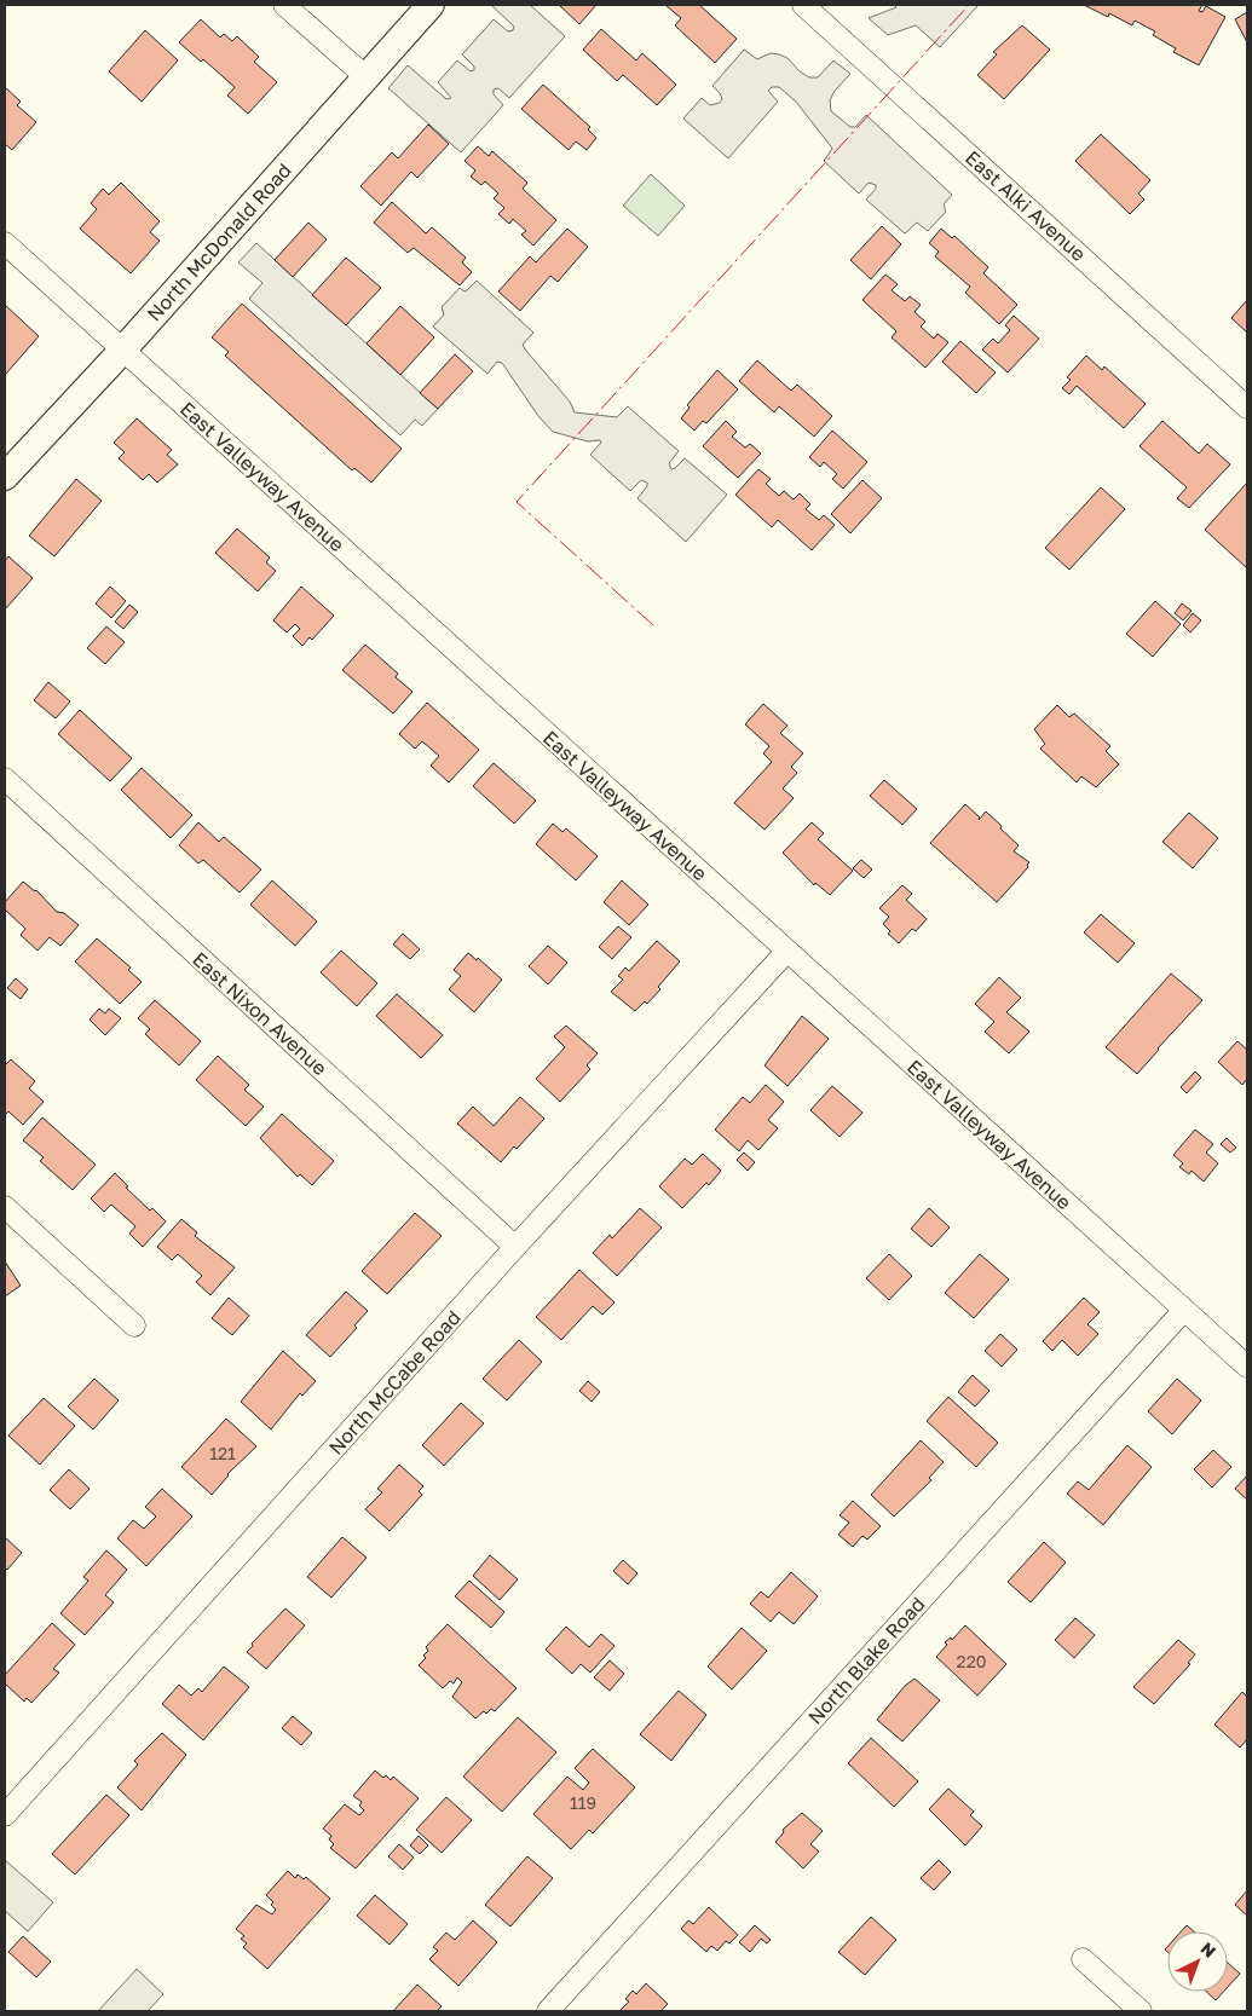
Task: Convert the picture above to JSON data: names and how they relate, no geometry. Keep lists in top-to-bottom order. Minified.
{"streets":{"street":["East Alki Avenue","North McDonald Road","East Valleyway Avenue","East Nixon Avenue","North McCabe Road","North Blake Road"]},"crossings":[["North McDonald Road","East Valleyway Avenue"],["East Valleyway Avenue","North McCabe Road"],["East Valleyway Avenue","North Blake Road"],["East Nixon Avenue","North McCabe Road"]],"house_numbers":["121","220","119"],"north":"top right"}
